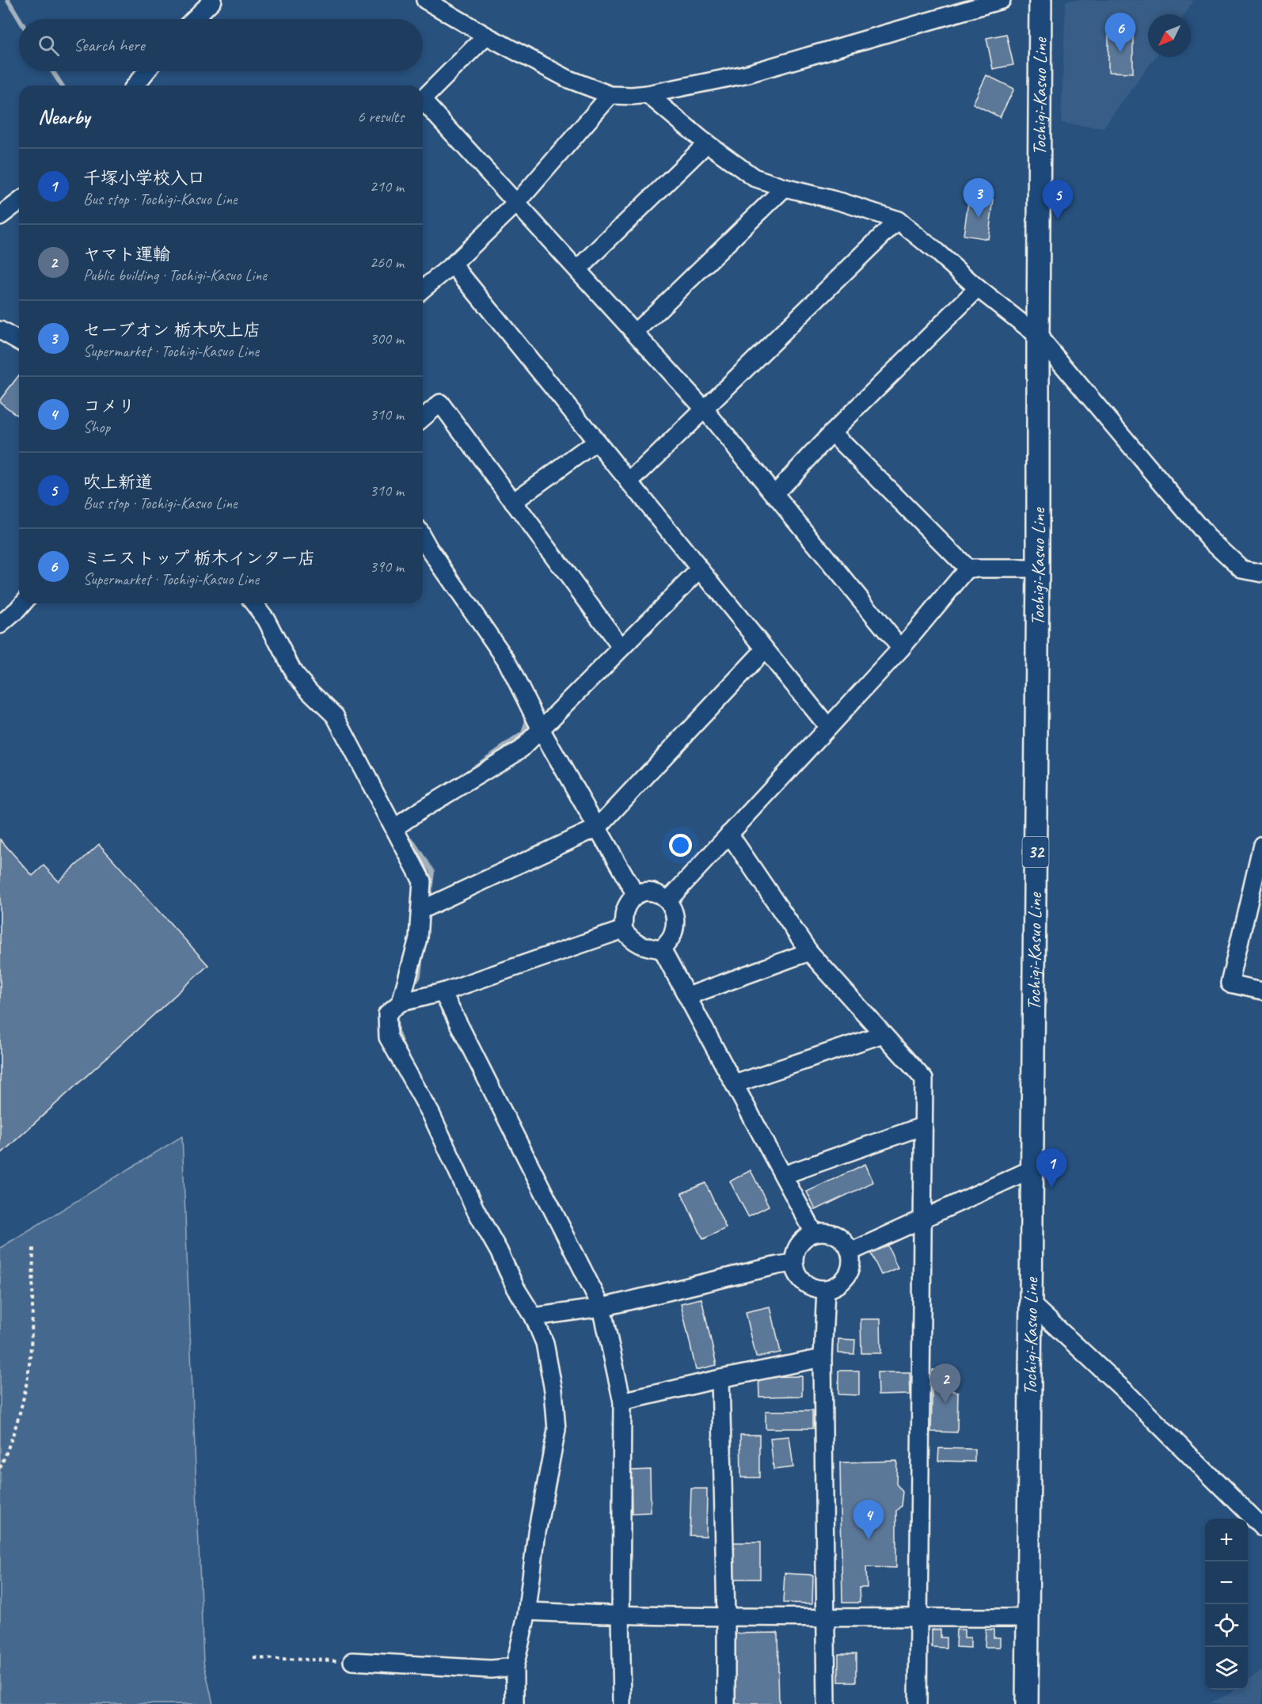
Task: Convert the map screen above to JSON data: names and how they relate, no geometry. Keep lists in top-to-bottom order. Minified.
{"streets":{"main road":["Tochigi-Kasuo Line","32"]},"north":"bottom left","page":{"pins":["6","3","5","1","2","4"],"search":"Search here","heading":["Nearby","6 results"],"list":[{"mark":"1","name":"千塚小学校入口","note":"Bus stop · Tochigi-Kasuo Line","value":"210 m"},{"mark":"2","name":"ヤマト運輸","note":"Public building · Tochigi-Kasuo Line","value":"260 m"},{"mark":"3","name":"セーブオン 栃木吹上店","note":"Supermarket · Tochigi-Kasuo Line","value":"300 m"},{"mark":"4","name":"コメリ","note":"Shop","value":"310 m"},{"mark":"5","name":"吹上新道","note":"Bus stop · Tochigi-Kasuo Line","value":"310 m"},{"mark":"6","name":"ミニストップ 栃木インター店","note":"Supermarket · Tochigi-Kasuo Line","value":"390 m"}],"map_buttons":["+","−"]}}
